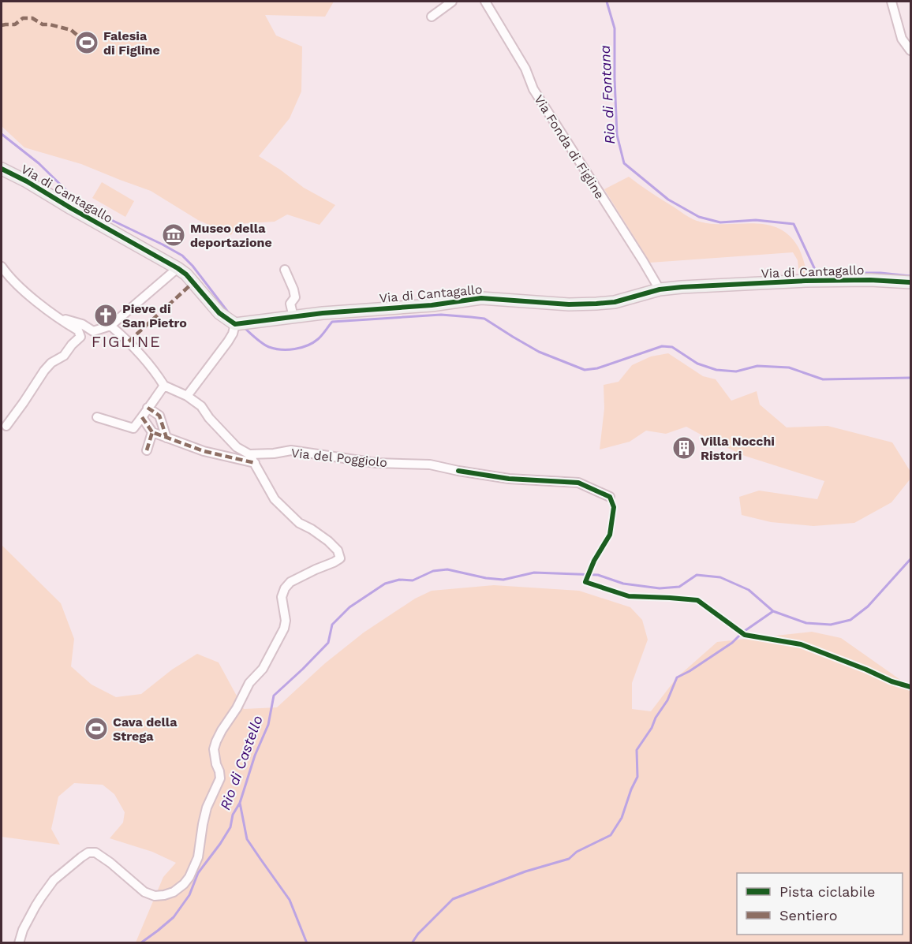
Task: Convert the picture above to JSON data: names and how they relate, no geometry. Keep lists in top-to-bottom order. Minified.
{"streets":{"street":["Via Fonda di Figline","Via di Cantagallo","Via del Poggiolo"]},"crossings":[["Via Fonda di Figline","Via di Cantagallo"]],"districts":["FIGLINE"],"water":["Rio di Fontana","Rio di Castello"],"places":{"sports":["Falesia di Figline","Cava della Strega"],"museum":["Museo della deportazione"],"church":["Pieve di San Pietro"],"building":["Villa Nocchi Ristori"]},"legend":["Pista ciclabile","Sentiero"]}
